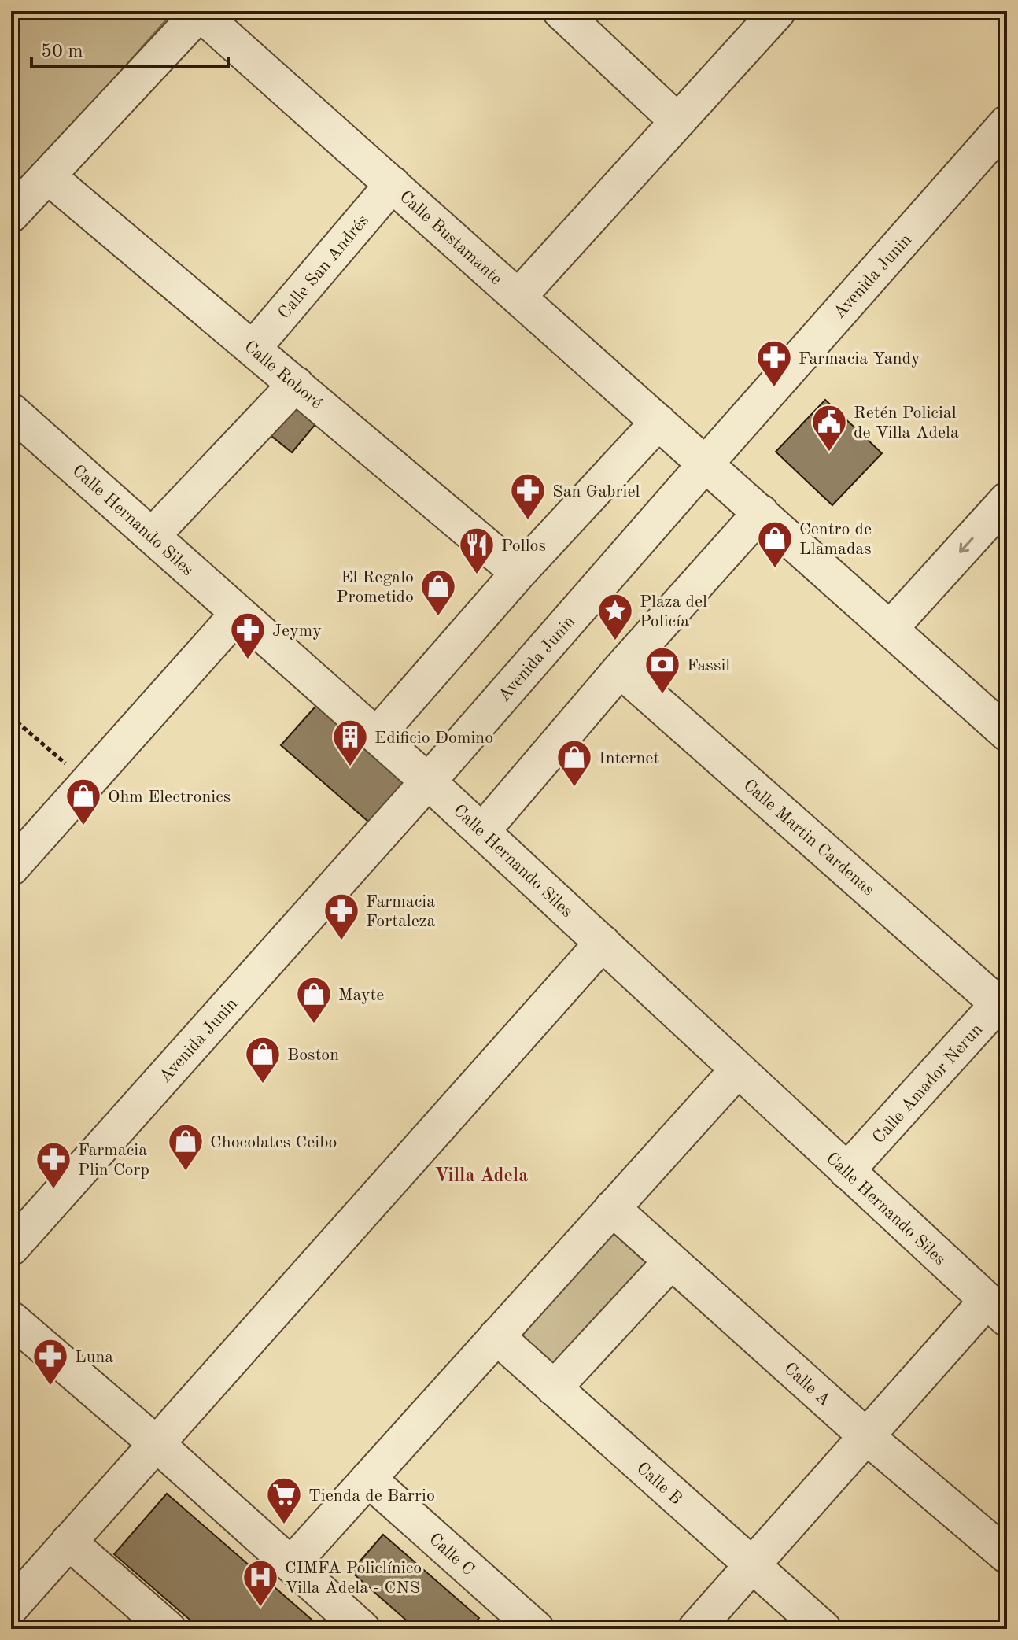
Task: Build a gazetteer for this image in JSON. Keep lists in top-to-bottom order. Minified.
{"streets":{"street":["Calle Bustamante","Calle San Andrés","Avenida Junin","Calle Roboré","Calle Hernando Siles","Calle Martin Cardenas","Calle Amador Nerun","Calle A","Calle B","Calle C"]},"crossings":[["Calle Bustamante","Calle San Andrés"],["Calle Bustamante","Avenida Junin"],["Calle San Andrés","Calle Roboré"],["Avenida Junin","Calle Hernando Siles"],["Calle Hernando Siles","Calle Amador Nerun"],["Calle Martin Cardenas","Calle Amador Nerun"]],"districts":["Villa Adela"],"places":{"pharmacy":["Farmacia Yandy","San Gabriel","Jeymy","Farmacia Fortaleza","Farmacia Plin Corp","Luna"],"public building":["Retén Policial de Villa Adela"],"shop":["Centro de Llamadas","El Regalo Prometido","Internet","Ohm Electronics","Mayte","Boston","Chocolates Ceibo"],"restaurant":["Pollos"],"place":["Plaza del Policía"],"bank":["Fassil"],"building":["Edificio Domino"],"supermarket":["Tienda de Barrio"],"hospital":["CIMFA Policlínico Villa Adela - CNS"]},"scale_bar":"50 m"}
